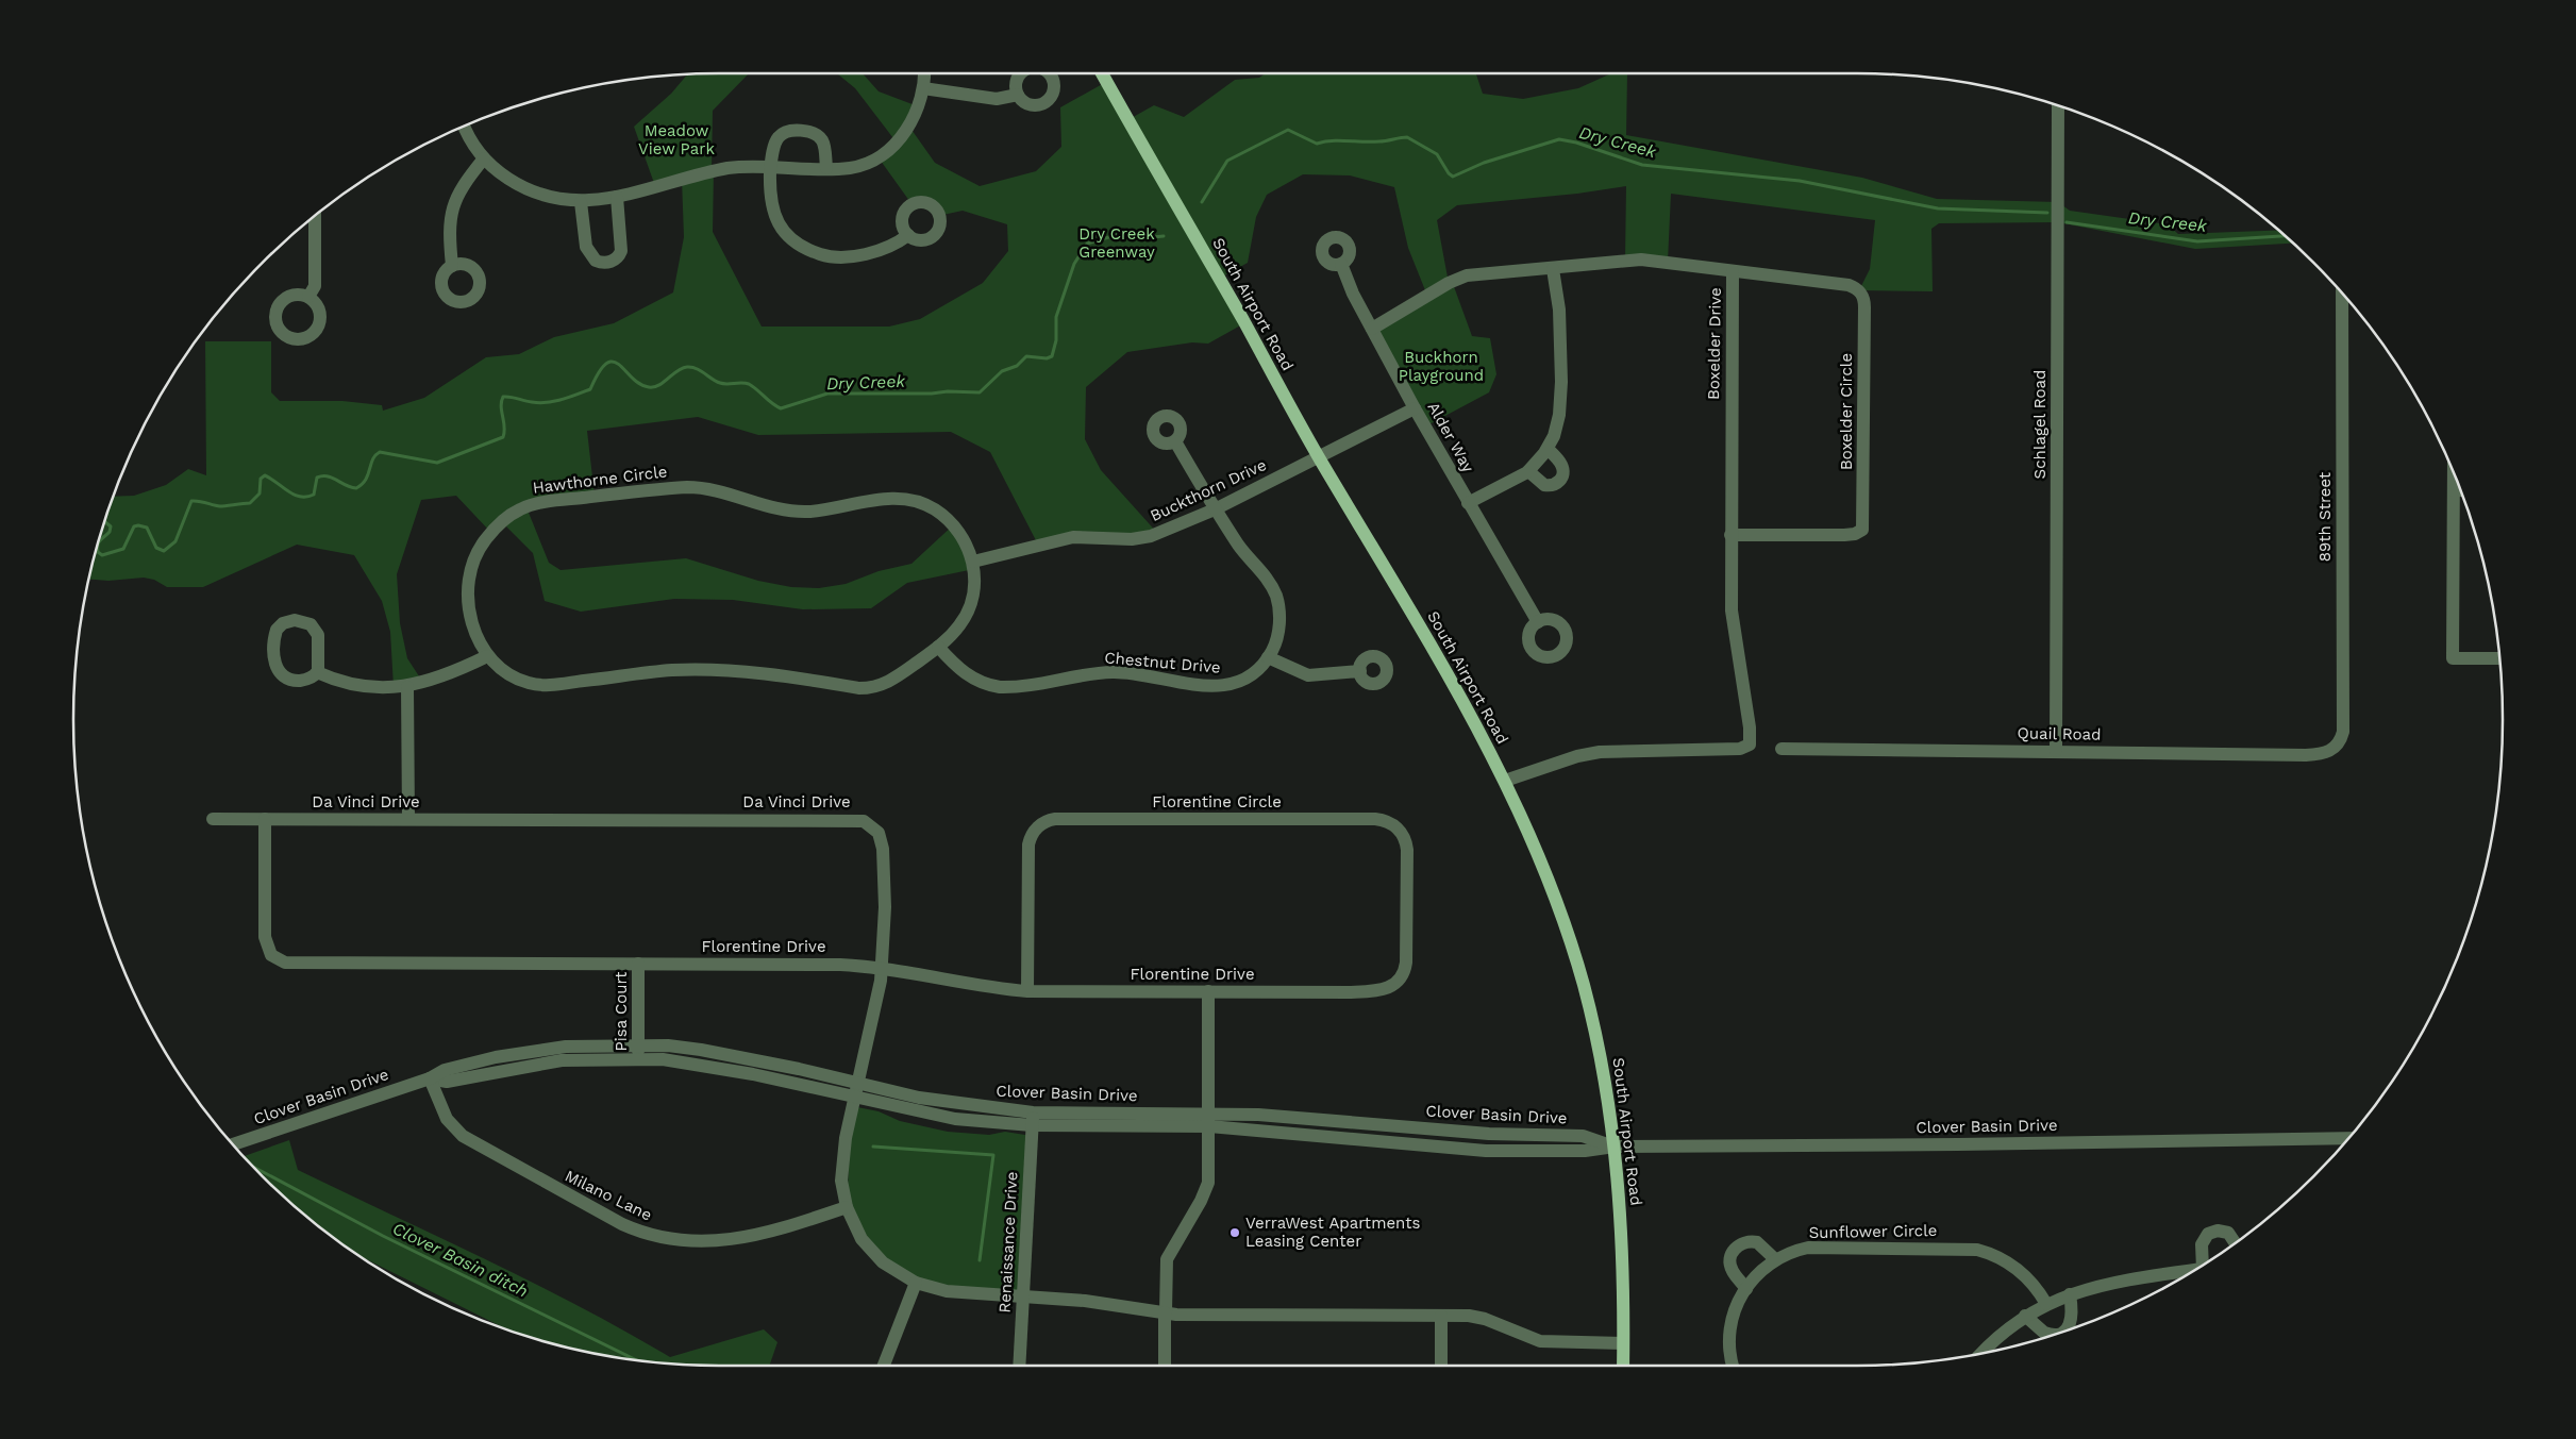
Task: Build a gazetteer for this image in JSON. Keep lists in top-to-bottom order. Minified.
{"streets":{"main road":["South Airport Road"],"street":["Boxelder Drive","Boxelder Circle","Schlagel Road","Alder Way","Hawthorne Circle","Buckthorn Drive","89th Street","Chestnut Drive","Quail Road","Da Vinci Drive","Florentine Circle","Florentine Drive","Pisa Court","Clover Basin Drive","Milano Lane","Sunflower Circle","Renaissance Drive"]},"crossings":[["South Airport Road","Boxelder Drive"],["South Airport Road","Buckthorn Drive"],["South Airport Road","Da Vinci Drive"],["South Airport Road","Clover Basin Drive"],["Boxelder Drive","Boxelder Circle"],["Boxelder Drive","Alder Way"],["Schlagel Road","Quail Road"],["Alder Way","Buckthorn Drive"],["Hawthorne Circle","Buckthorn Drive"],["Hawthorne Circle","Chestnut Drive"],["Buckthorn Drive","Chestnut Drive"],["89th Street","Quail Road"],["Da Vinci Drive","Florentine Drive"],["Da Vinci Drive","Clover Basin Drive"],["Da Vinci Drive","Milano Lane"],["Da Vinci Drive","Renaissance Drive"],["Florentine Circle","Florentine Drive"],["Florentine Drive","Pisa Court"],["Pisa Court","Clover Basin Drive"],["Clover Basin Drive","Milano Lane"],["Clover Basin Drive","Renaissance Drive"]],"water":["Dry Creek","Clover Basin ditch"],"parks":["Meadow View Park","Dry Creek Greenway","Buckhorn Playground"],"places":["VerraWest Apartments Leasing Center"]}
